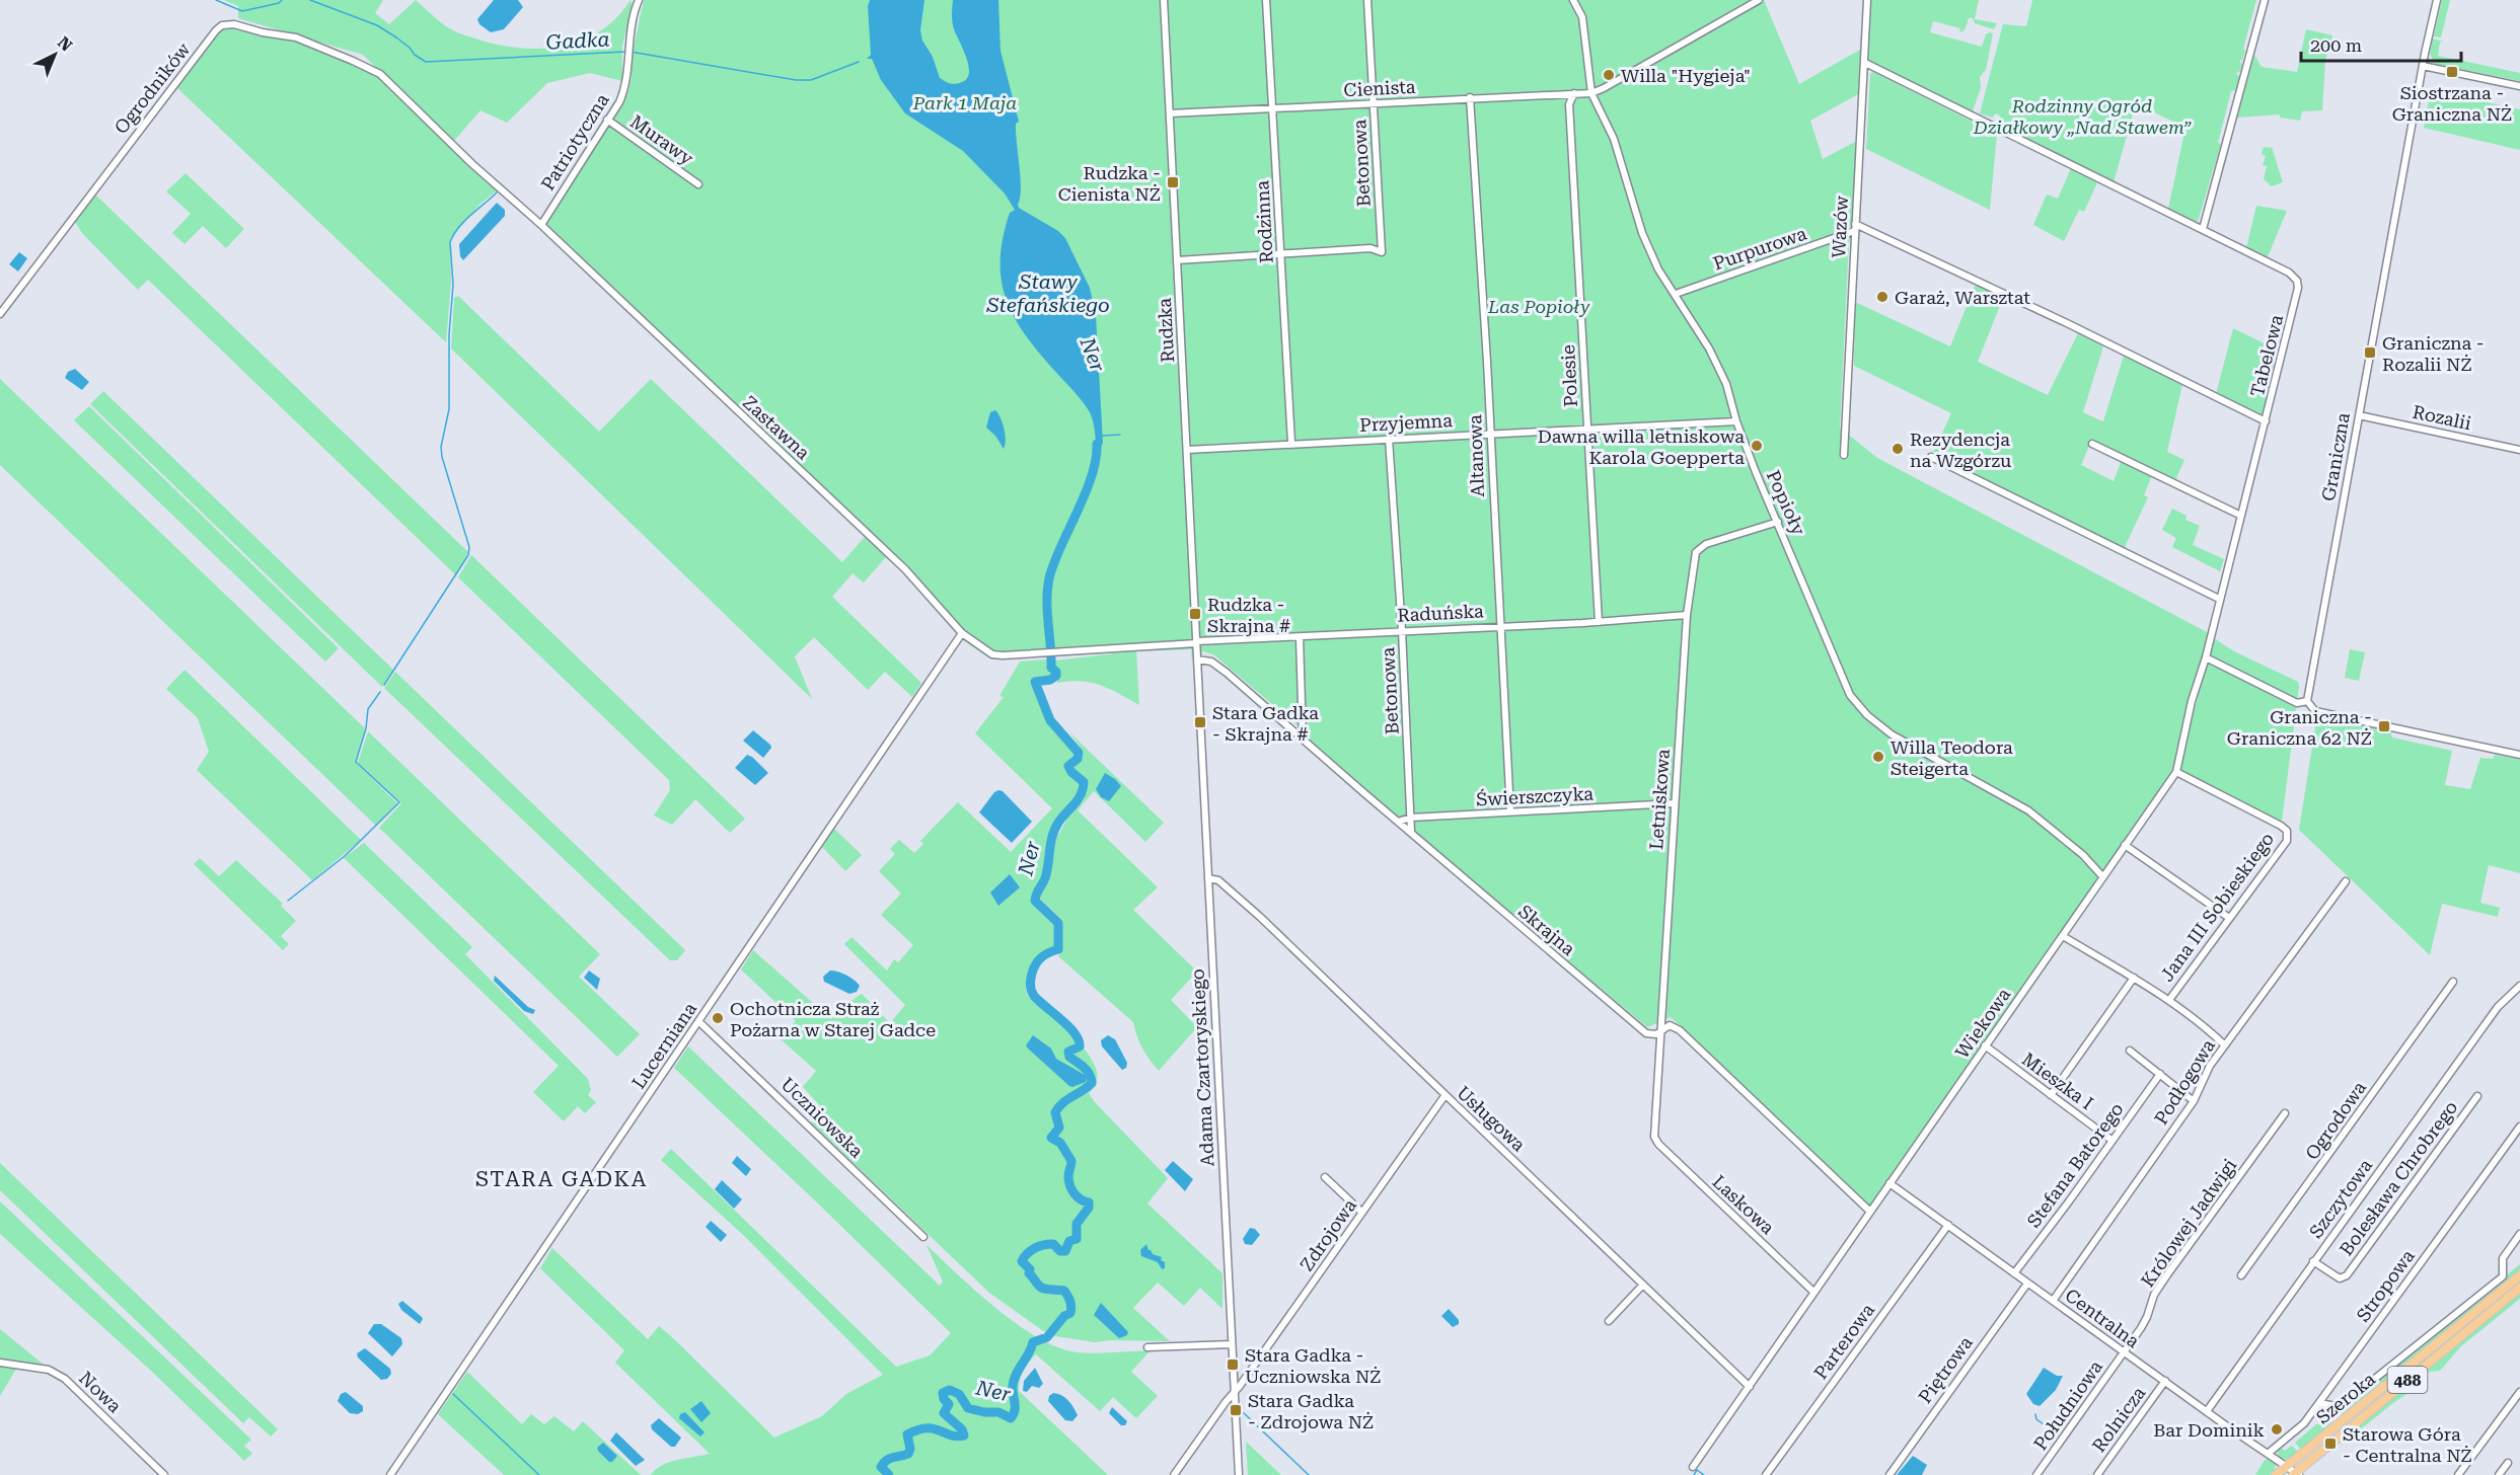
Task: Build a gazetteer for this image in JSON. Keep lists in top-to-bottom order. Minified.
{"streets":{"main road":["488","Szeroka"],"street":["Ogrodników","Cienista","Murawy","Patriotyczna","Betonowa","Rodzinna","Wazów","Purpurowa","Rudzka","Tabelowa","Polesie","Rozalii","Przyjemna","Zastawna","Altanowa","Graniczna","Popioły","Raduńska","Świerszczyka","Letniskowa","Jana III Sobieskiego","Skrajna","Wiekowa","Lucerniana","Adama Czartoryskiego","Mieszka I","Podłogowa","Uczniowska","Usługowa","Ogrodowa","Stefana Batorego","Bolesława Chrobrego","Szczytowa","Laskowa","Królowej Jadwigi","Zdrojowa","Stropowa","Centralna","Parterowa","Piętrowa","Nowa","Południowa","Rolnicza"]},"crossings":[["Ogrodników","Zastawna"],["Cienista","Betonowa"],["Cienista","Rodzinna"],["Cienista","Rudzka"],["Cienista","Polesie"],["Cienista","Altanowa"],["Cienista","Popioły"],["Murawy","Patriotyczna"],["Patriotyczna","Zastawna"],["Betonowa","Rodzinna"],["Betonowa","Przyjemna"],["Betonowa","Raduńska"],["Betonowa","Świerszczyka"],["Betonowa","Skrajna"],["Rodzinna","Przyjemna"],["Wazów","Purpurowa"],["Purpurowa","Popioły"],["Rudzka","Przyjemna"],["Rudzka","Zastawna"],["Rudzka","Raduńska"],["Rudzka","Skrajna"],["Rudzka","Adama Czartoryskiego"],["Tabelowa","Jana III Sobieskiego"],["Tabelowa","Wiekowa"],["Polesie","Przyjemna"],["Polesie","Raduńska"],["Rozalii","Graniczna"],["Przyjemna","Altanowa"],["Przyjemna","Popioły"],["Zastawna","Raduńska"],["Zastawna","Lucerniana"],["Altanowa","Raduńska"],["Altanowa","Świerszczyka"],["Popioły","Letniskowa"],["Popioły","Wiekowa"],["Raduńska","Letniskowa"],["Świerszczyka","Letniskowa"],["Świerszczyka","Skrajna"],["Letniskowa","Skrajna"],["Letniskowa","Laskowa"],["Jana III Sobieskiego","Wiekowa"],["Skrajna","Wiekowa"],["Skrajna","Adama Czartoryskiego"],["Wiekowa","Mieszka I"],["Wiekowa","Usługowa"],["Wiekowa","Laskowa"],["Wiekowa","Centralna"],["Lucerniana","Uczniowska"],["Adama Czartoryskiego","Usługowa"],["Adama Czartoryskiego","Zdrojowa"],["Mieszka I","Stefana Batorego"],["Podłogowa","Centralna"],["Usługowa","Zdrojowa"],["Stefana Batorego","Centralna"],["Bolesława Chrobrego","Szczytowa"],["Szczytowa","Centralna"],["Królowej Jadwigi","Centralna"],["Królowej Jadwigi","Południowa"],["Stropowa","Centralna"],["Centralna","Parterowa"],["Centralna","Piętrowa"],["Centralna","Szeroka"],["Centralna","Południowa"],["Centralna","Rolnicza"]],"districts":["STARA GADKA"],"water":["Gadka","Stawy Stefańskiego","Ner"],"parks":["Park 1 Maja","Rodzinny Ogród Działkowy „Nad Stawem”","Las Popioły"],"places":{"transit":["Siostrzana - Graniczna NŻ","Rudzka - Cienista NŻ","Graniczna - Rozalii NŻ","Rudzka - Skrajna #","Stara Gadka - Skrajna #","Graniczna - Graniczna 62 NŻ","Stara Gadka - Uczniowska NŻ","Stara Gadka - Zdrojowa NŻ","Starowa Góra - Centralna NŻ"],"other":["Willa \"Hygieja\"","Garaż, Warsztat","Dawna willa letniskowa Karola Goepperta","Rezydencja na Wzgórzu","Willa Teodora Steigerta","Ochotnicza Straż Pożarna w Starej Gadce","Bar Dominik"]},"scale_bar":"200 m","north":"top right"}
